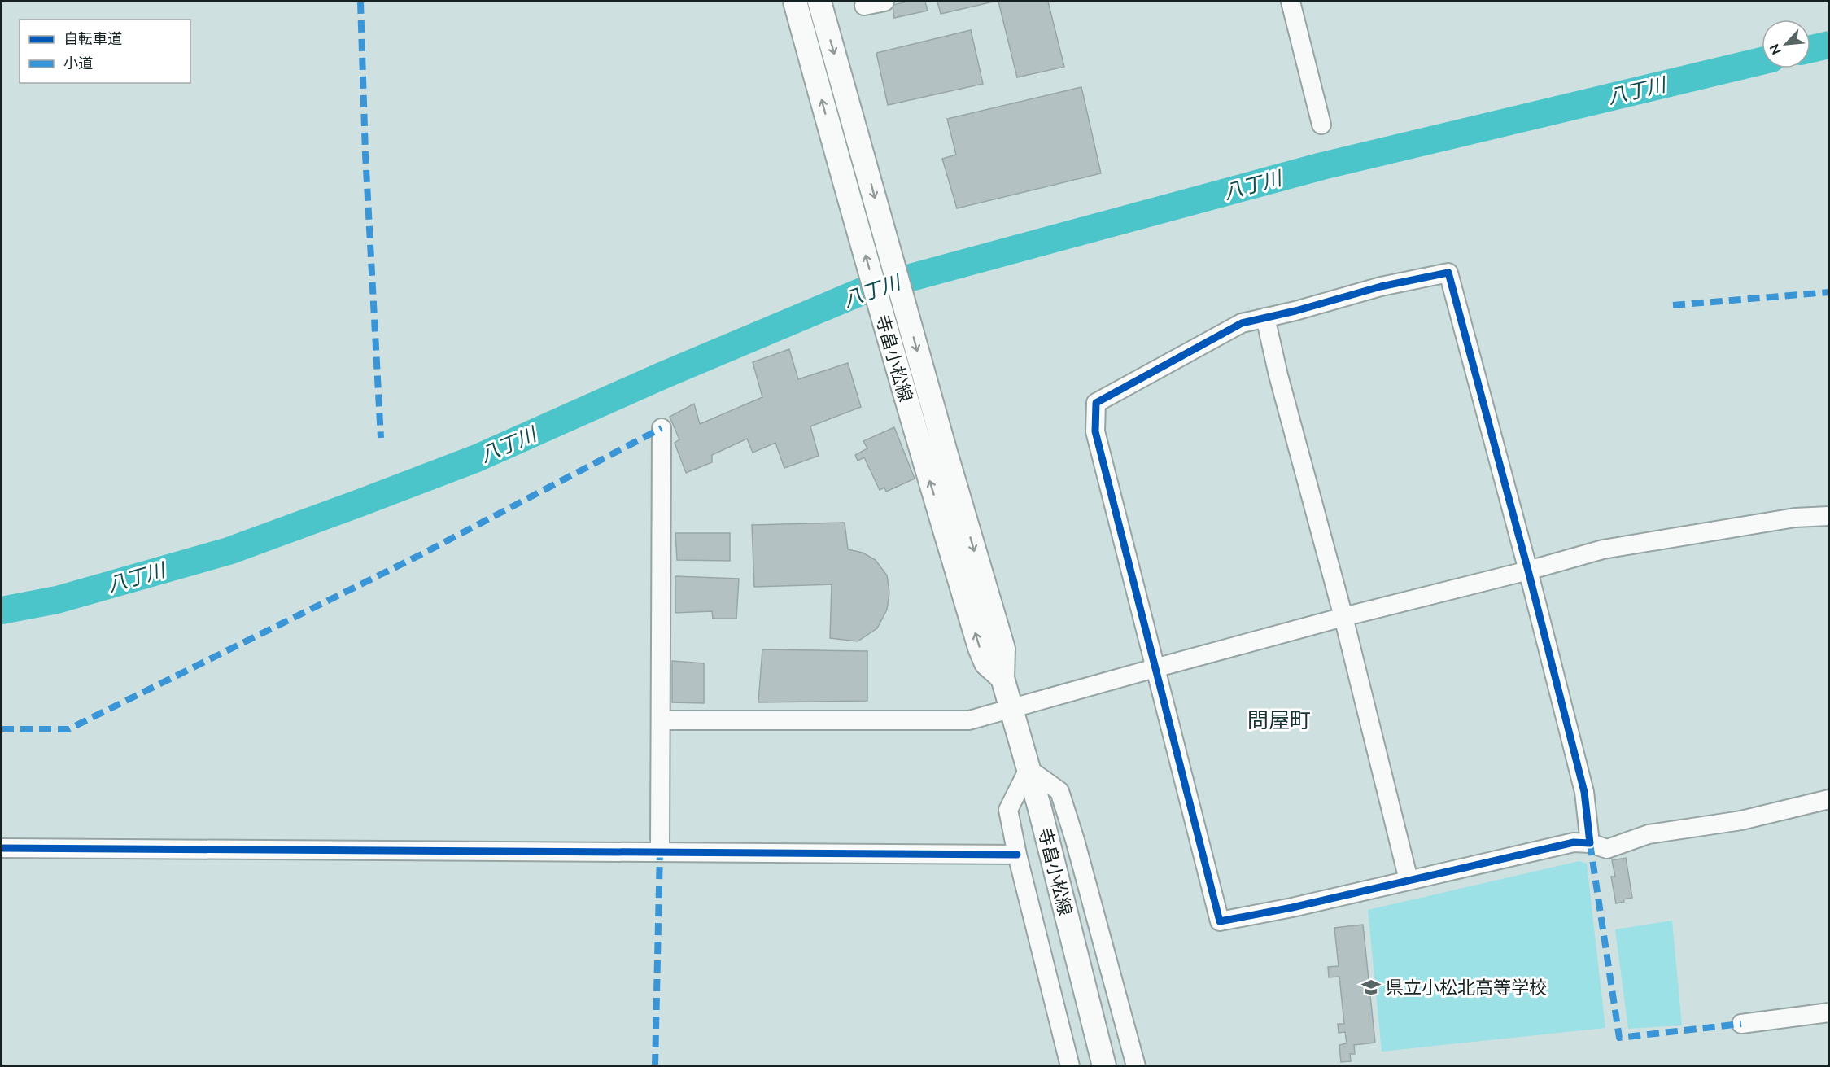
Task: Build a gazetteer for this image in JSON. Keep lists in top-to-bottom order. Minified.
{"streets":{"main road":["寺畠小松線"]},"districts":["問屋町"],"water":["八丁川"],"places":{"school or university":["県立小松北高等学校"]},"legend":["自転車道","小道"],"north":"bottom left"}
